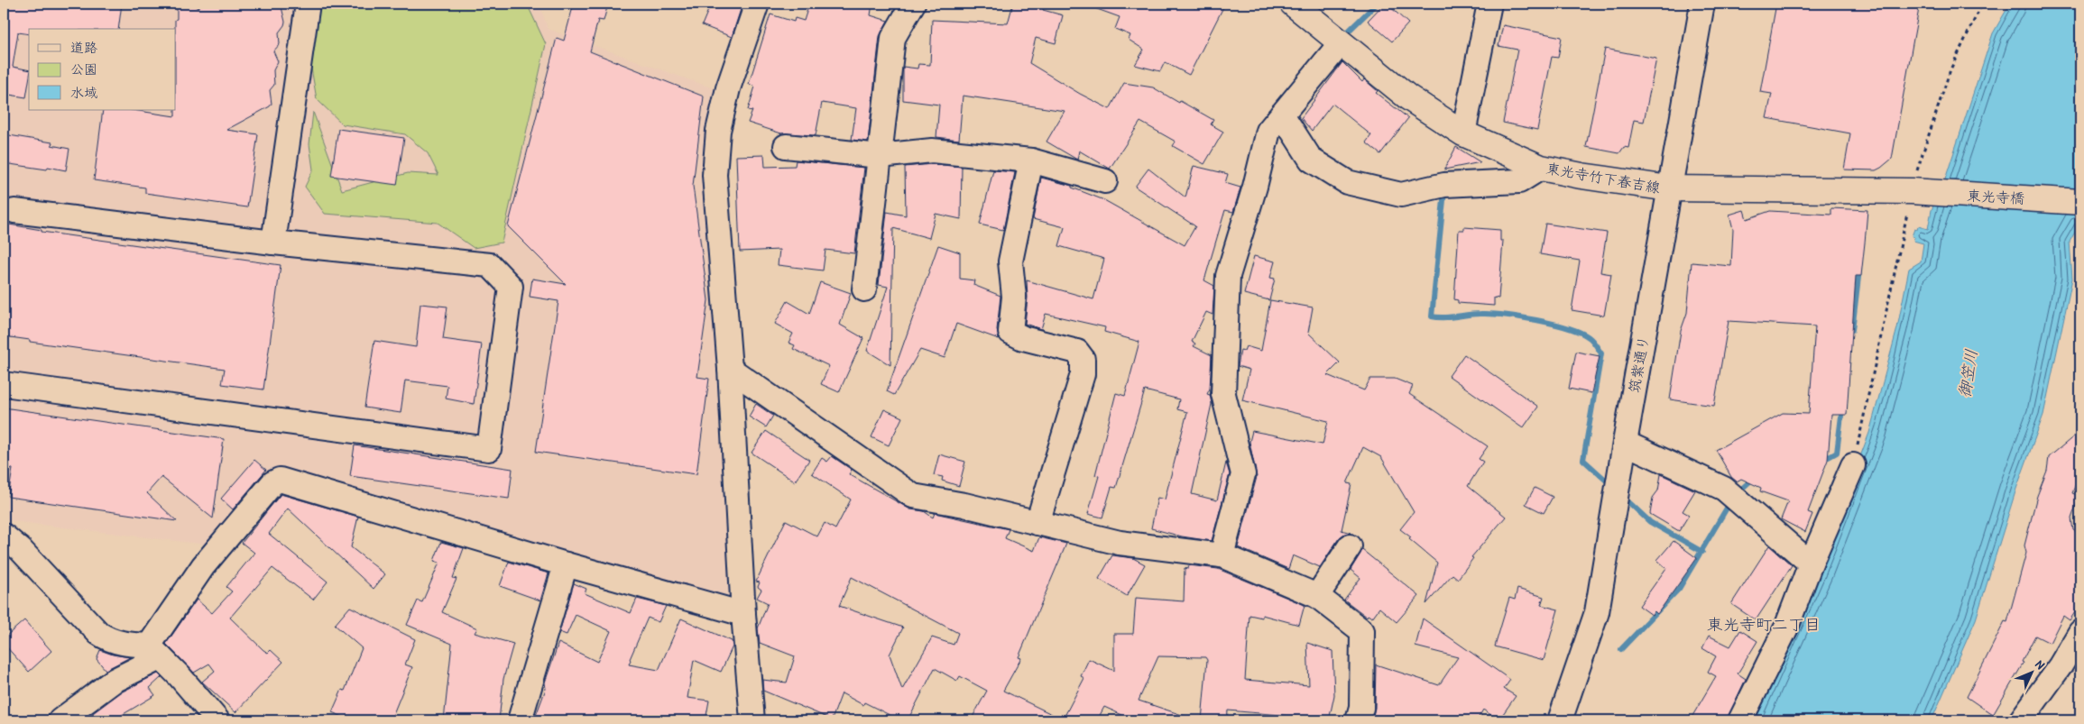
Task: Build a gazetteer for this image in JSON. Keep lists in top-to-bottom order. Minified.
{"streets":{"main road":["東光寺竹下春吉線","東光寺橋"],"street":["筑紫通り"]},"crossings":[["東光寺竹下春吉線","東光寺橋"],["東光寺竹下春吉線","筑紫通り"]],"districts":["東光寺町二丁目"],"water":["御笠川"],"legend":["道路","公園","水域"],"north":"top right"}
